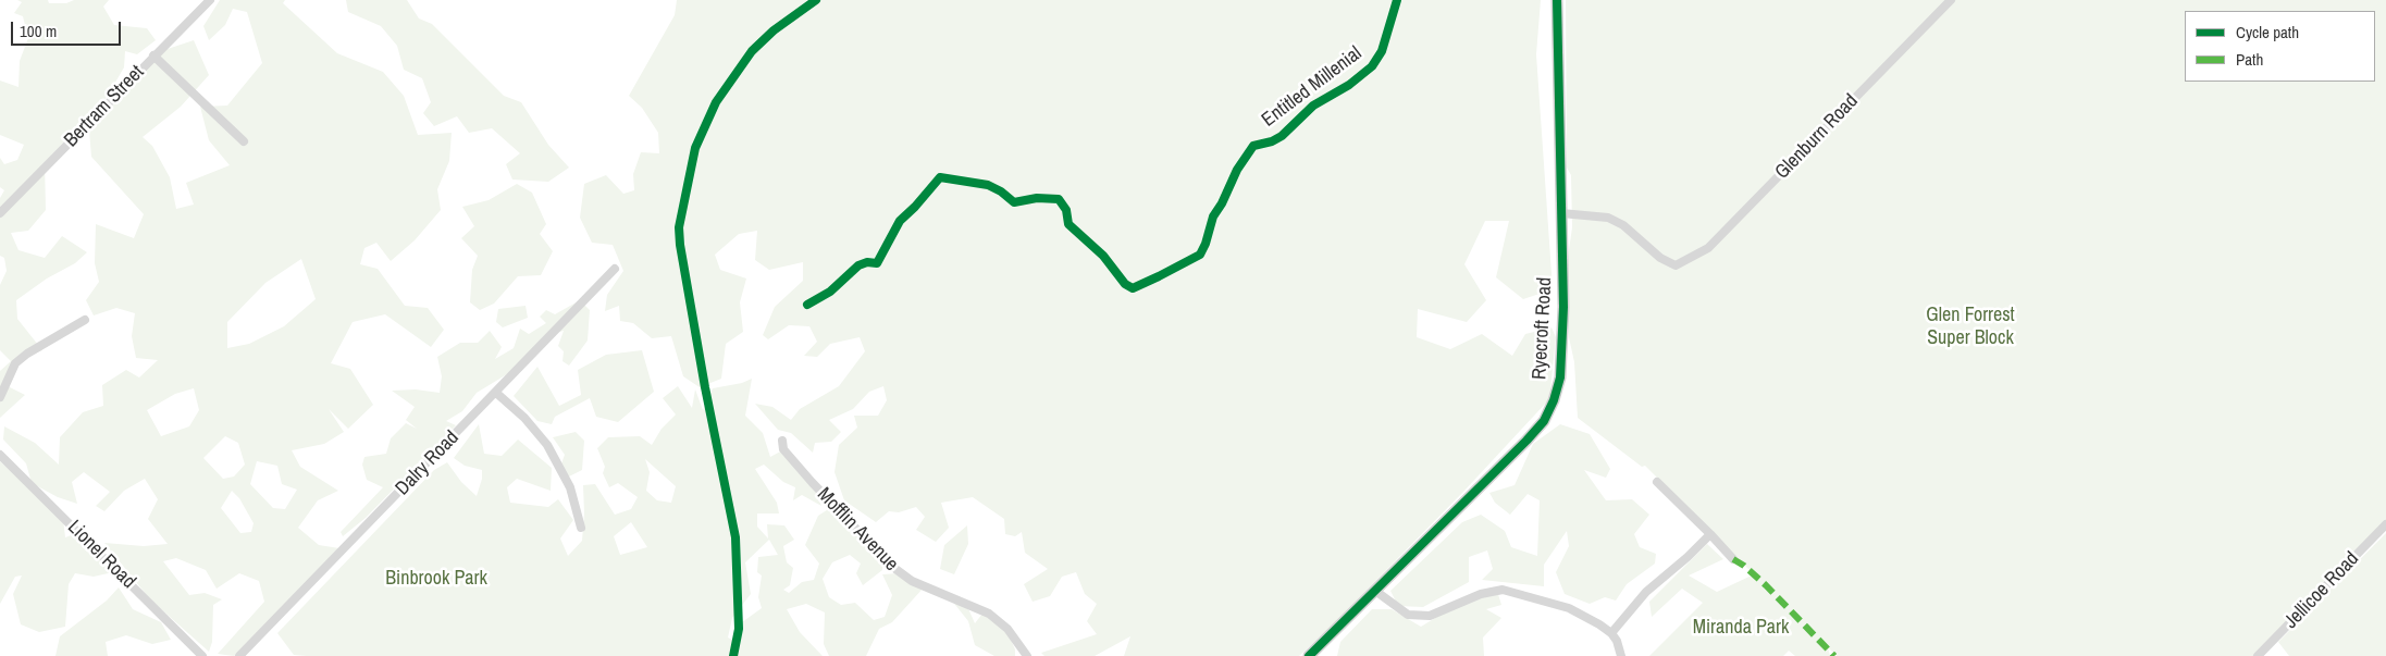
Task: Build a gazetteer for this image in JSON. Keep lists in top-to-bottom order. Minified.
{"streets":{"street":["Bertram Street","Glenburn Road","Ryecroft Road","Dalry Road","Mofflin Avenue","Lionel Road","Jellicoe Road"],"cycle path":["Entitled Millenial"]},"crossings":[["Glenburn Road","Ryecroft Road"]],"parks":["Glen Forrest Super Block","Binbrook Park","Miranda Park"],"legend":["Cycle path","Path"],"scale_bar":"100 m"}
